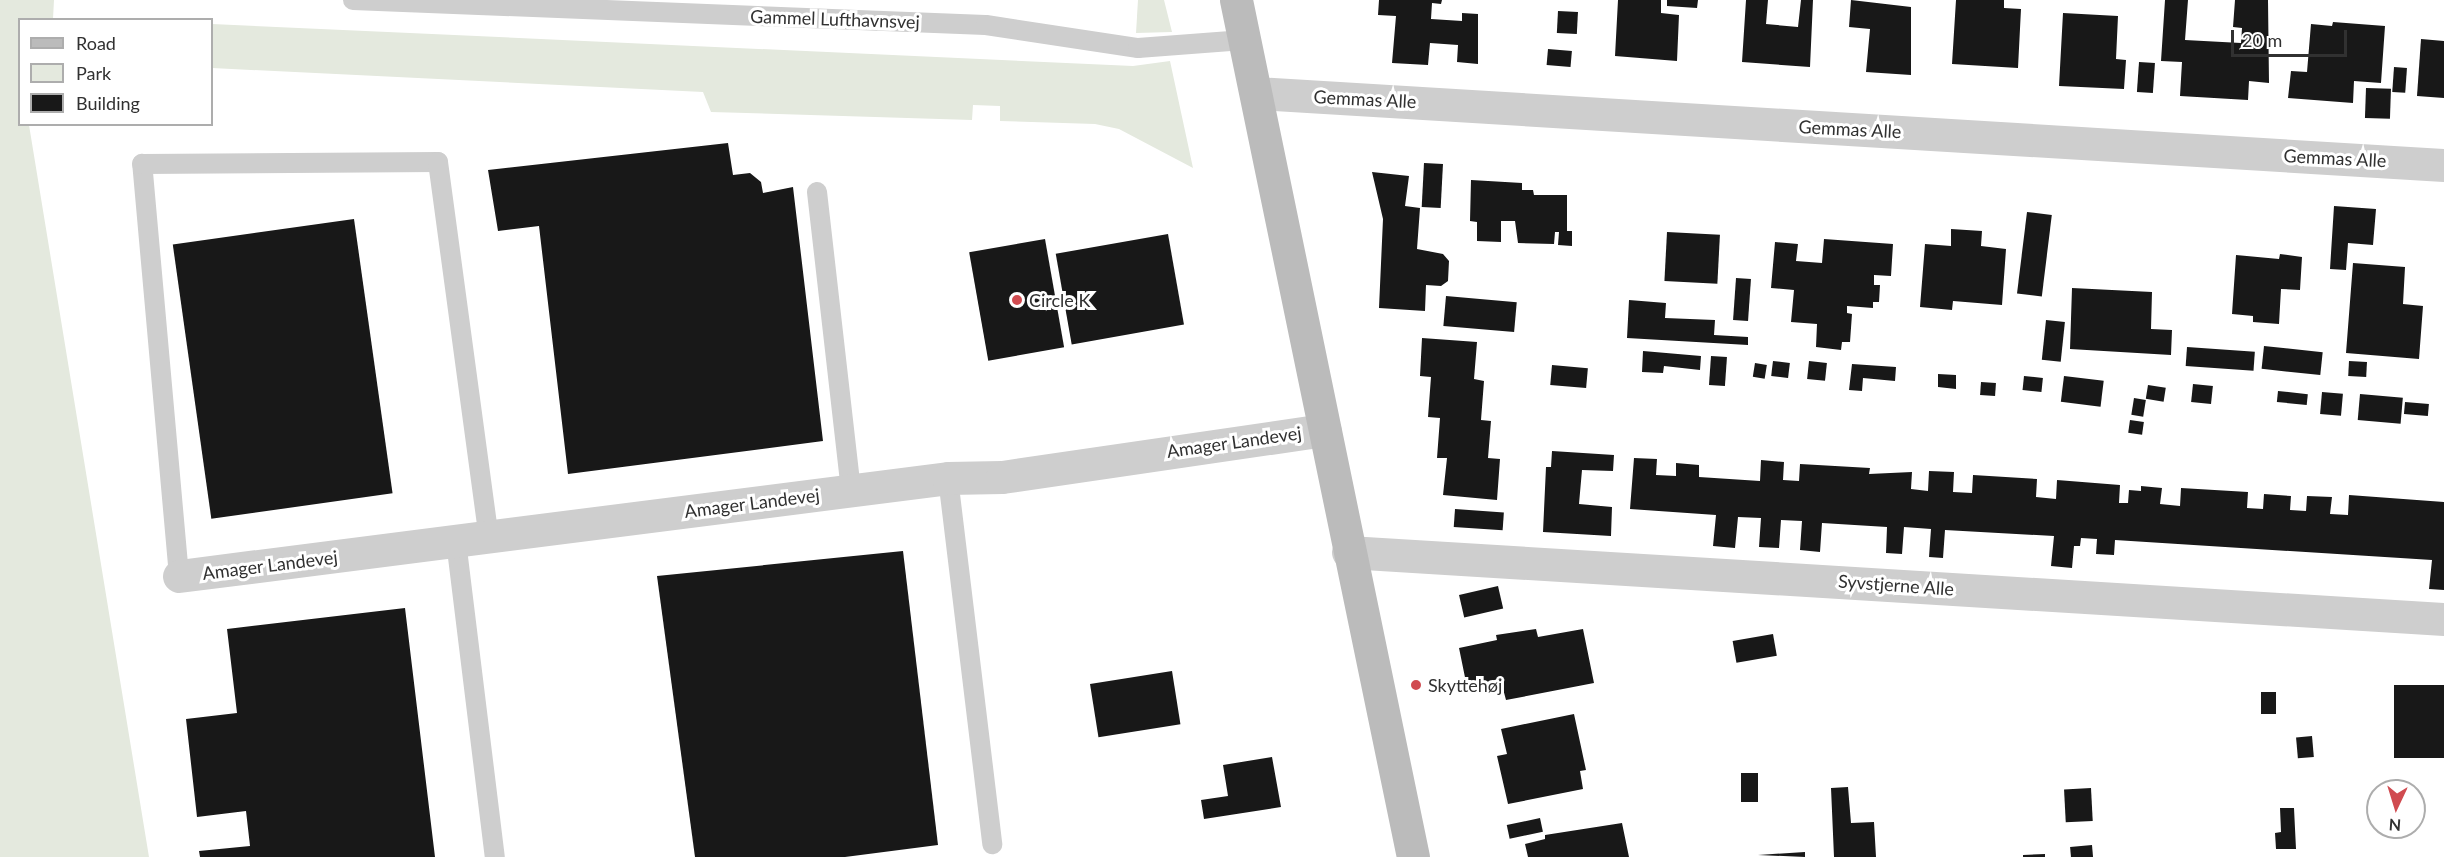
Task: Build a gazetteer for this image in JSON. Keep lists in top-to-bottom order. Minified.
{"streets":{"street":["Gemmas Alle","Amager Landevej","Syvstjerne Alle"],"lane":["Gammel Lufthavnsvej"]},"crossings":[["Gammel Lufthavnsvej","Amager Landevej"],["Gemmas Alle","Amager Landevej"],["Amager Landevej","Syvstjerne Alle"]],"places":["Circle K","Skyttehøj"],"legend":["Road","Park","Building"],"scale_bar":"20 m","north":"bottom"}
